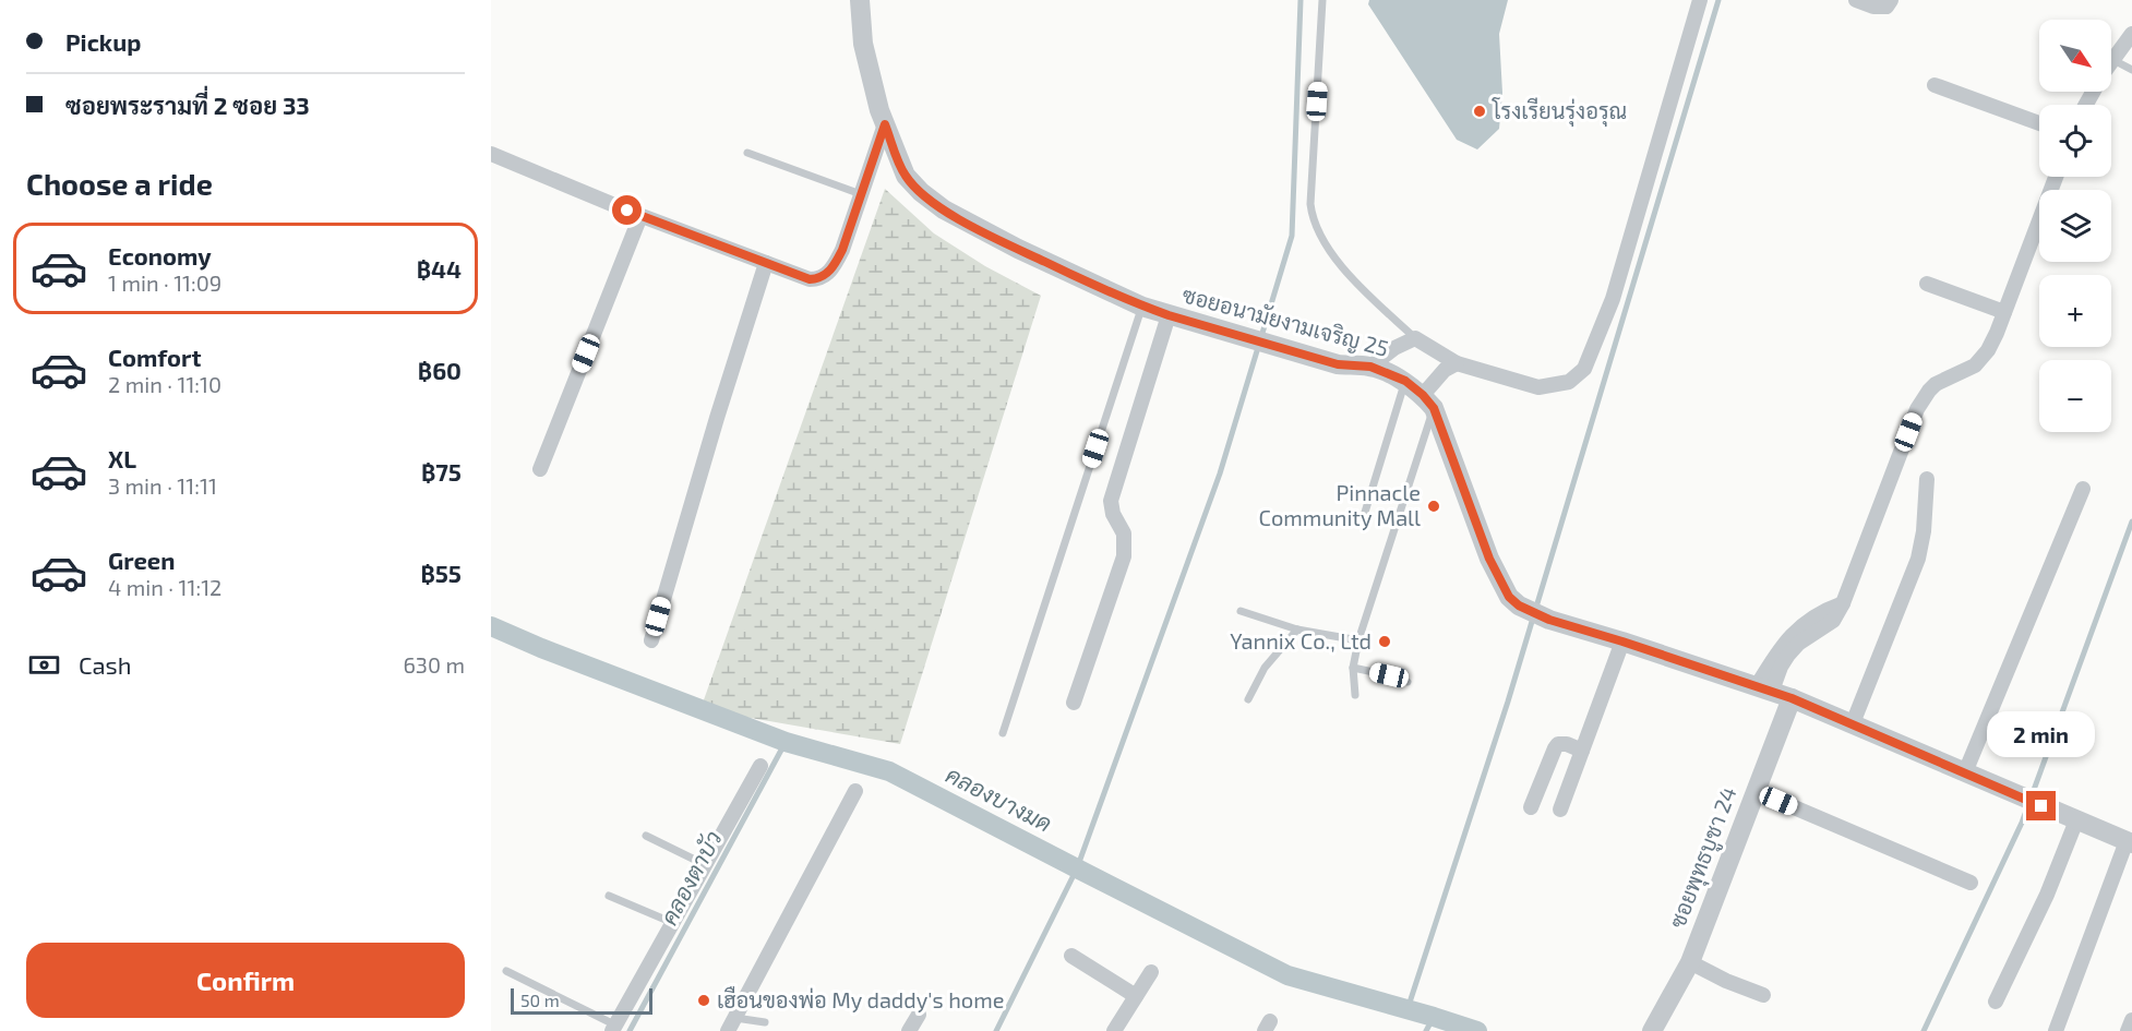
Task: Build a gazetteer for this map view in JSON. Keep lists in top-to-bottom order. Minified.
{"streets":{"street":["ซอยอนามัยงามเจริญ 25","ซอยพุทธบูชา 24"]},"water":["คลองบางมด","คลองตาบัว"],"places":["โรงเรียนรุ่งอรุณ","Pinnacle Community Mall","Yannix Co., Ltd","เฮือนของพ่อ My daddy's home"],"scale_bar":"50 m","north":"bottom right","page":{"banner":["Pickup","ซอยพระรามที่ 2 ซอย 33"],"map_buttons":["+","−"],"heading":"Choose a ride","list":[{"name":"Economy","note":"1 min · 11:09","value":"฿44"},{"name":"Comfort","note":"2 min · 11:10","value":"฿60"},{"name":"XL","note":"3 min · 11:11","value":"฿75"},{"name":"Green","note":"4 min · 11:12","value":"฿55"}],"pay":["Cash","630 m"],"bubble":"2 min","buttons":"Confirm","scale":"50 m"}}
